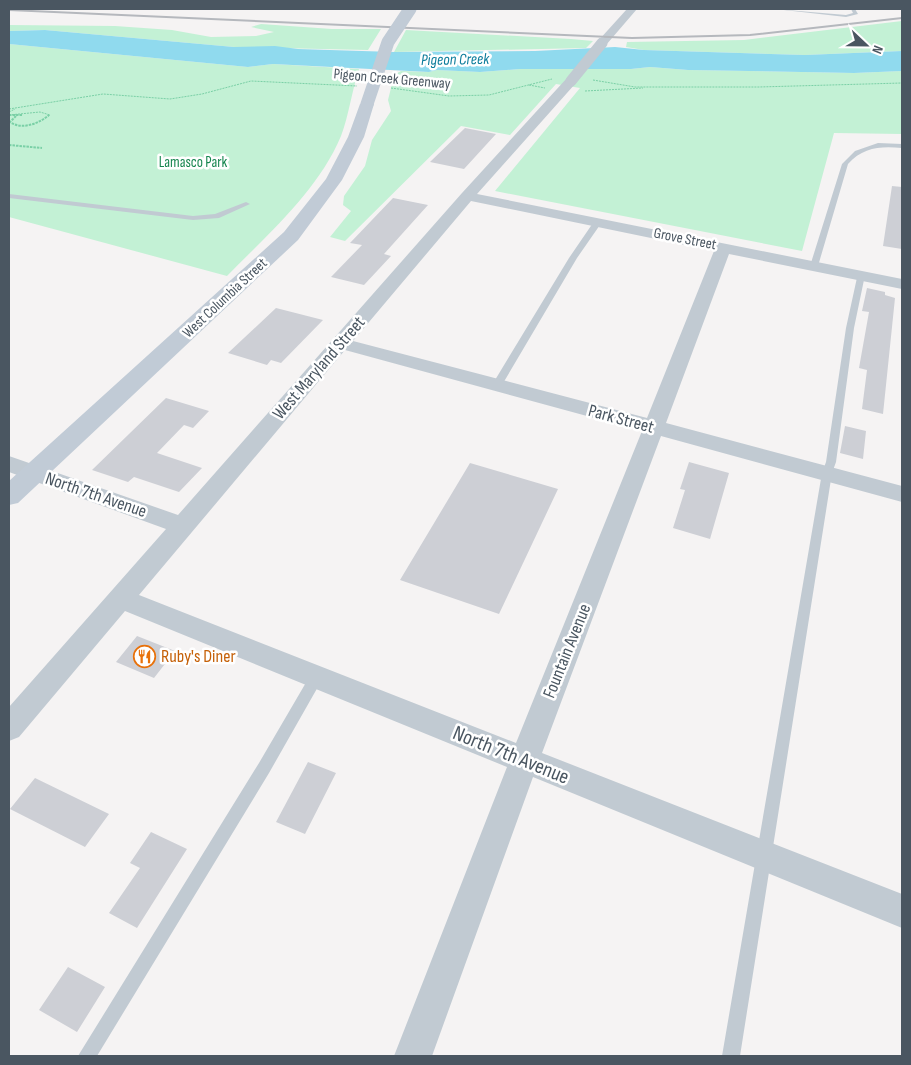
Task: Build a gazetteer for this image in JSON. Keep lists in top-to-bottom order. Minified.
{"streets":{"main road":["West Columbia Street"],"street":["Grove Street","West Maryland Street","Park Street","North 7th Avenue","Fountain Avenue"],"path":["Pigeon Creek Greenway"]},"crossings":[["Pigeon Creek Greenway","West Columbia Street"],["Pigeon Creek Greenway","West Maryland Street"],["Grove Street","West Maryland Street"],["Grove Street","Fountain Avenue"],["West Columbia Street","North 7th Avenue"],["West Maryland Street","Park Street"],["West Maryland Street","North 7th Avenue"],["Park Street","Fountain Avenue"],["North 7th Avenue","Fountain Avenue"]],"water":["Pigeon Creek"],"parks":["Lamasco Park"],"places":{"restaurant":["Ruby's Diner"]},"north":"right"}
